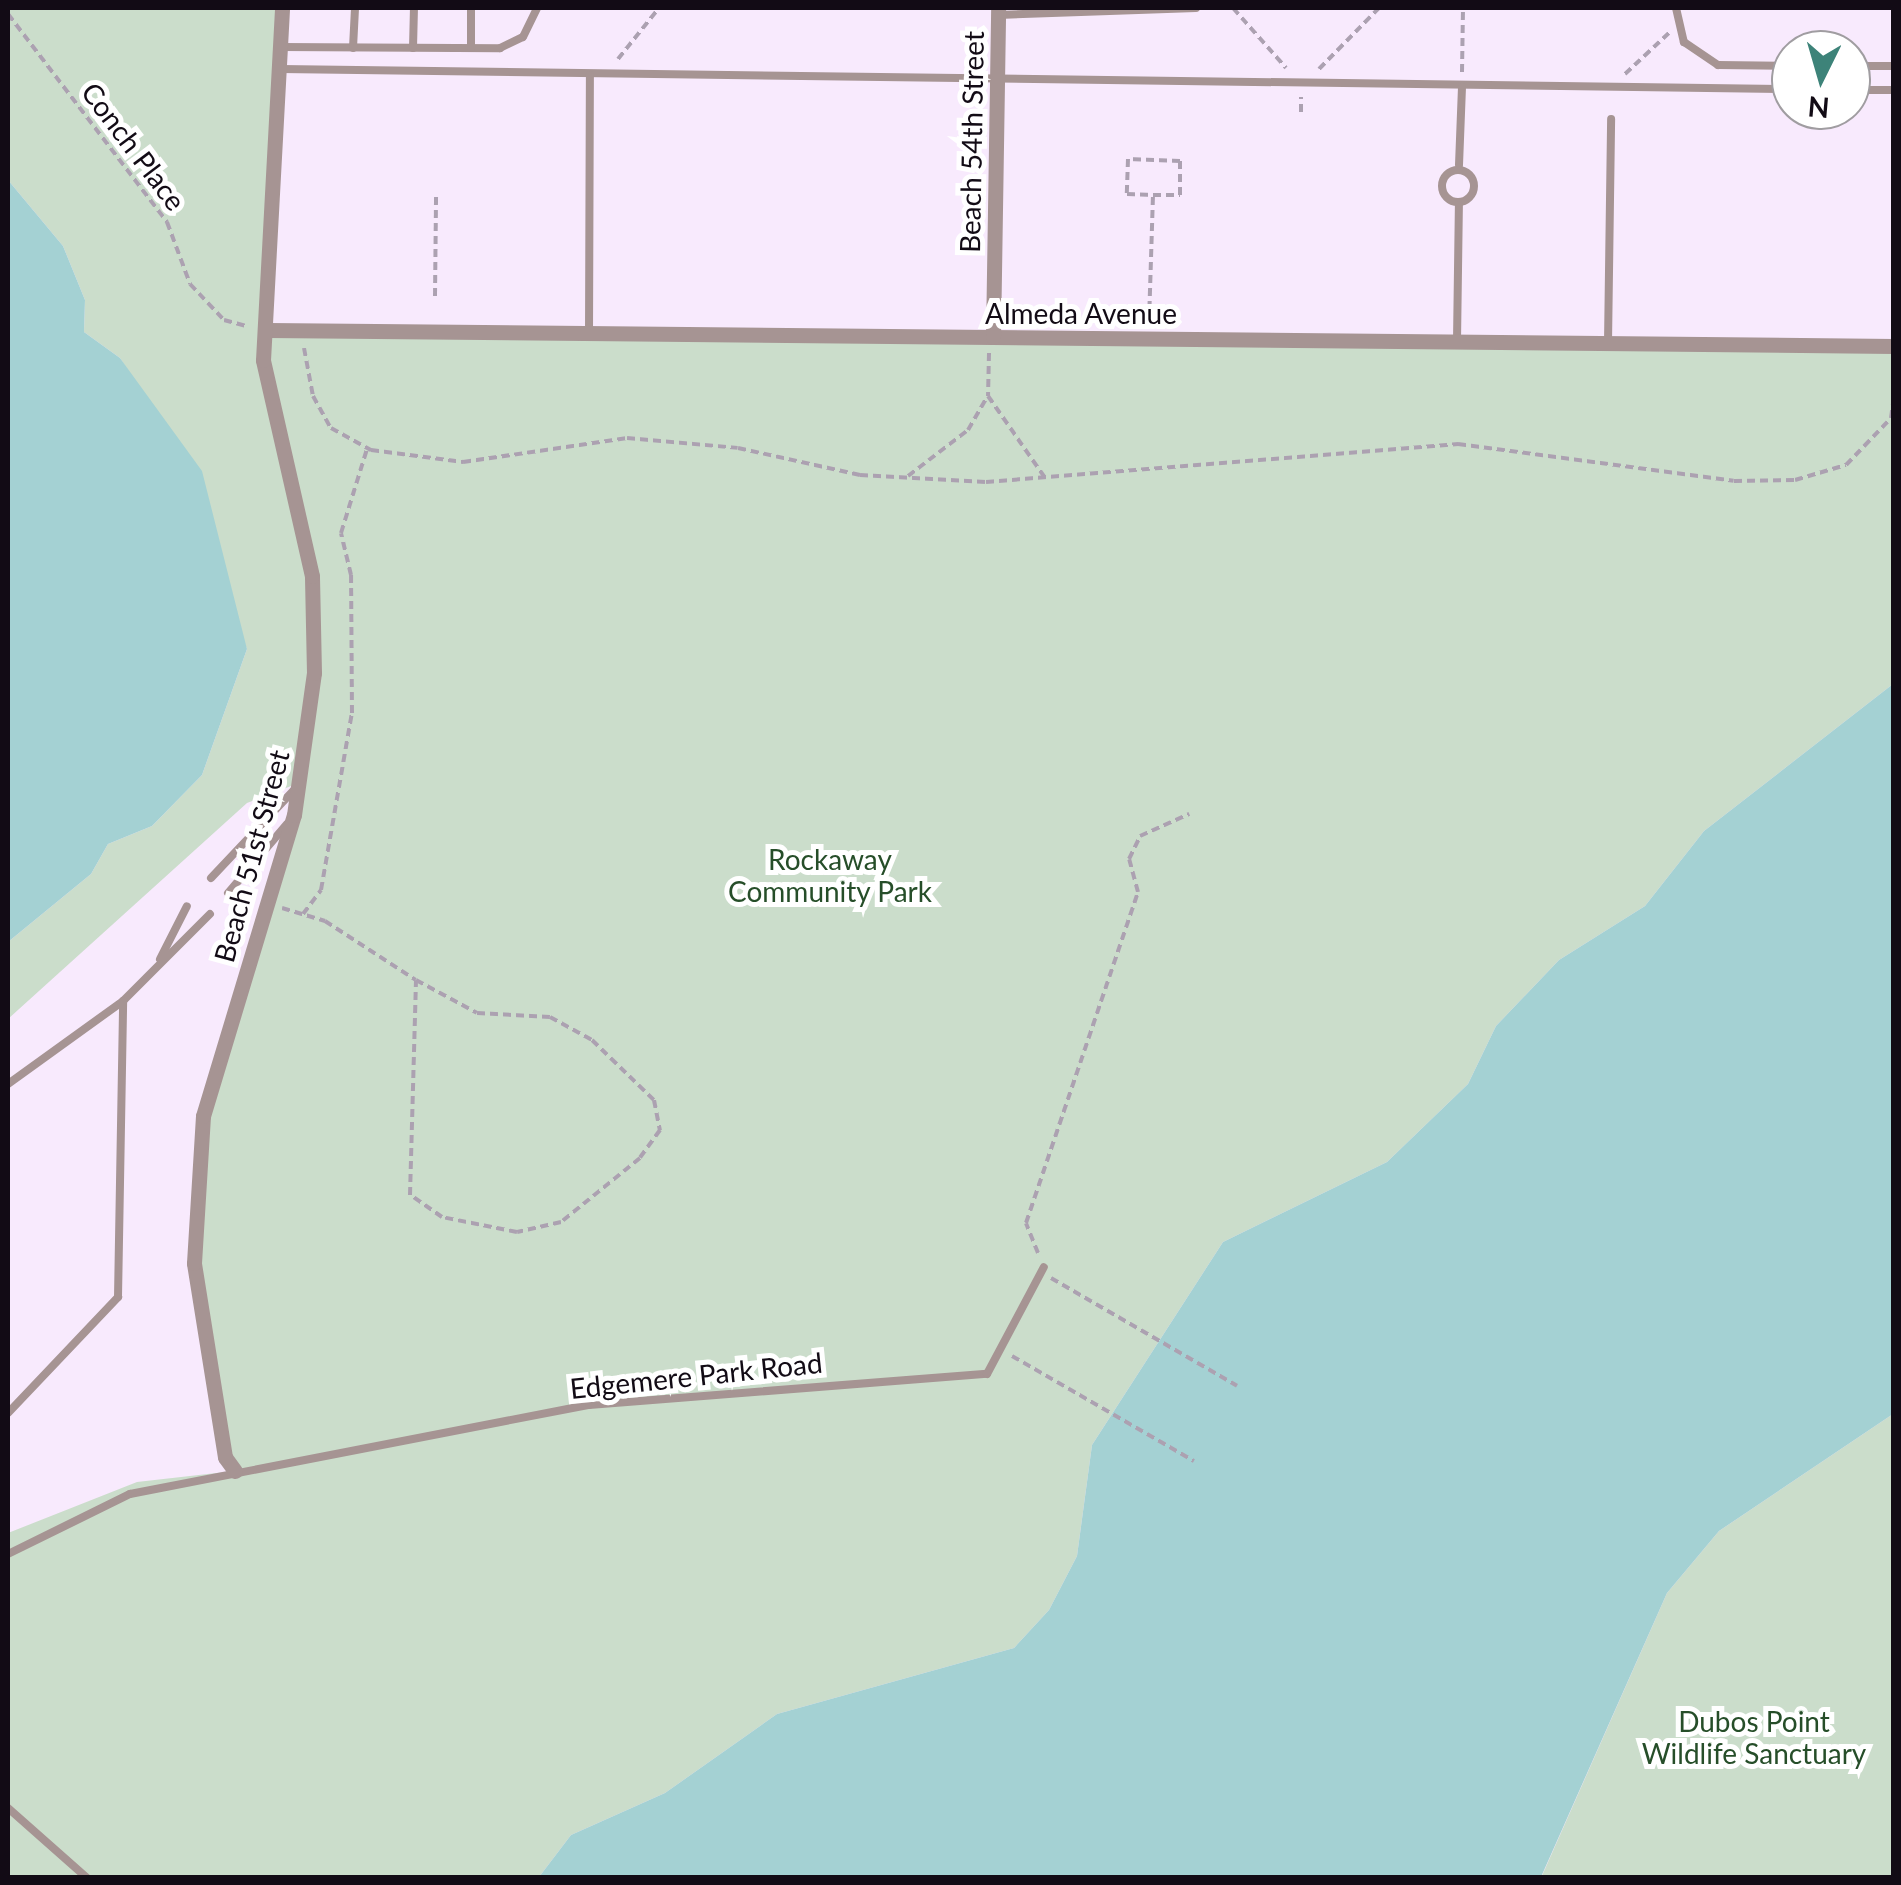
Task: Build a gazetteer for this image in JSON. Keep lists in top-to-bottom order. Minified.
{"streets":{"street":["Beach 54th Street","Almeda Avenue","Beach 51st Street"],"lane":["Edgemere Park Road"],"path":["Conch Place"]},"crossings":[["Beach 54th Street","Almeda Avenue"],["Conch Place","Almeda Avenue"],["Conch Place","Beach 51st Street"],["Almeda Avenue","Beach 51st Street"],["Beach 51st Street","Edgemere Park Road"]],"parks":["Rockaway Community Park","Dubos Point Wildlife Sanctuary"],"north":"bottom"}
